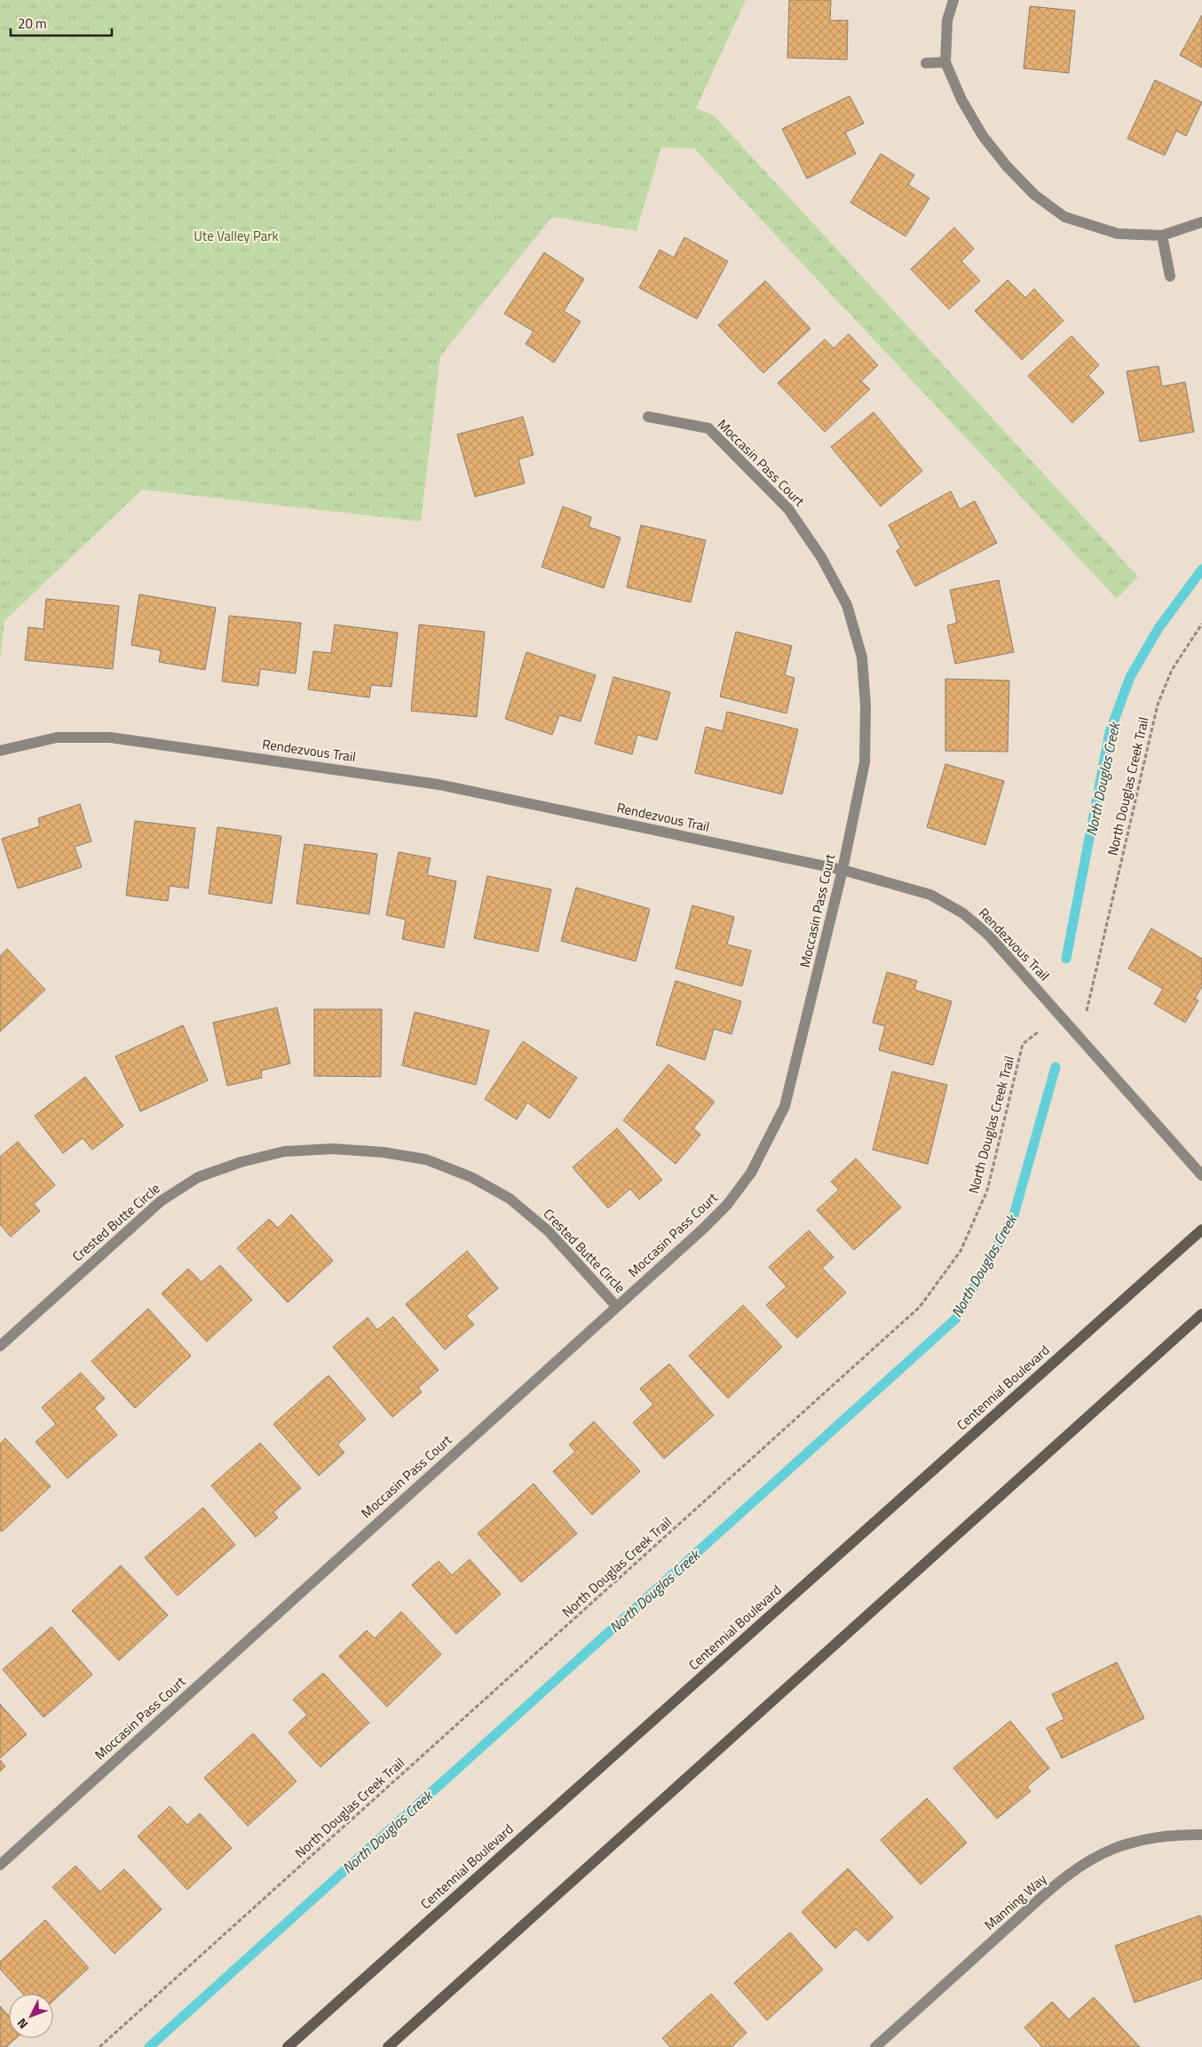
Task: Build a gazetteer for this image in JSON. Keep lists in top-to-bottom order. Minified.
{"streets":{"main road":["Centennial Boulevard"],"street":["Moccasin Pass Court","Rendezvous Trail","Crested Butte Circle","Manning Way"],"path":["North Douglas Creek Trail"]},"crossings":[["Moccasin Pass Court","Rendezvous Trail"],["Moccasin Pass Court","Crested Butte Circle"]],"water":["North Douglas Creek"],"parks":["Ute Valley Park"],"scale_bar":"20 m","north":"bottom left"}
